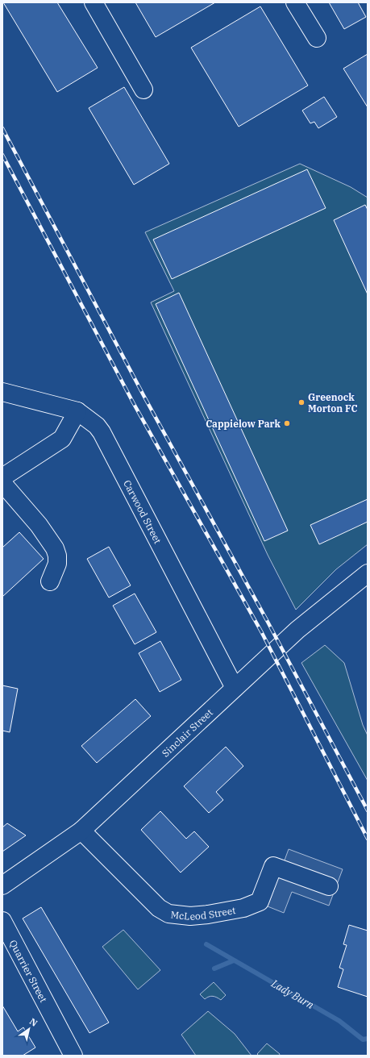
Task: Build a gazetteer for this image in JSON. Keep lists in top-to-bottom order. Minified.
{"streets":{"street":["Carwood Street","Sinclair Street","McLeod Street","Quarrier Street"]},"crossings":[["Carwood Street","Sinclair Street"],["Sinclair Street","McLeod Street"]],"water":["Lady Burn"],"places":["Greenock Morton FC","Cappielow Park"],"north":"top right"}
